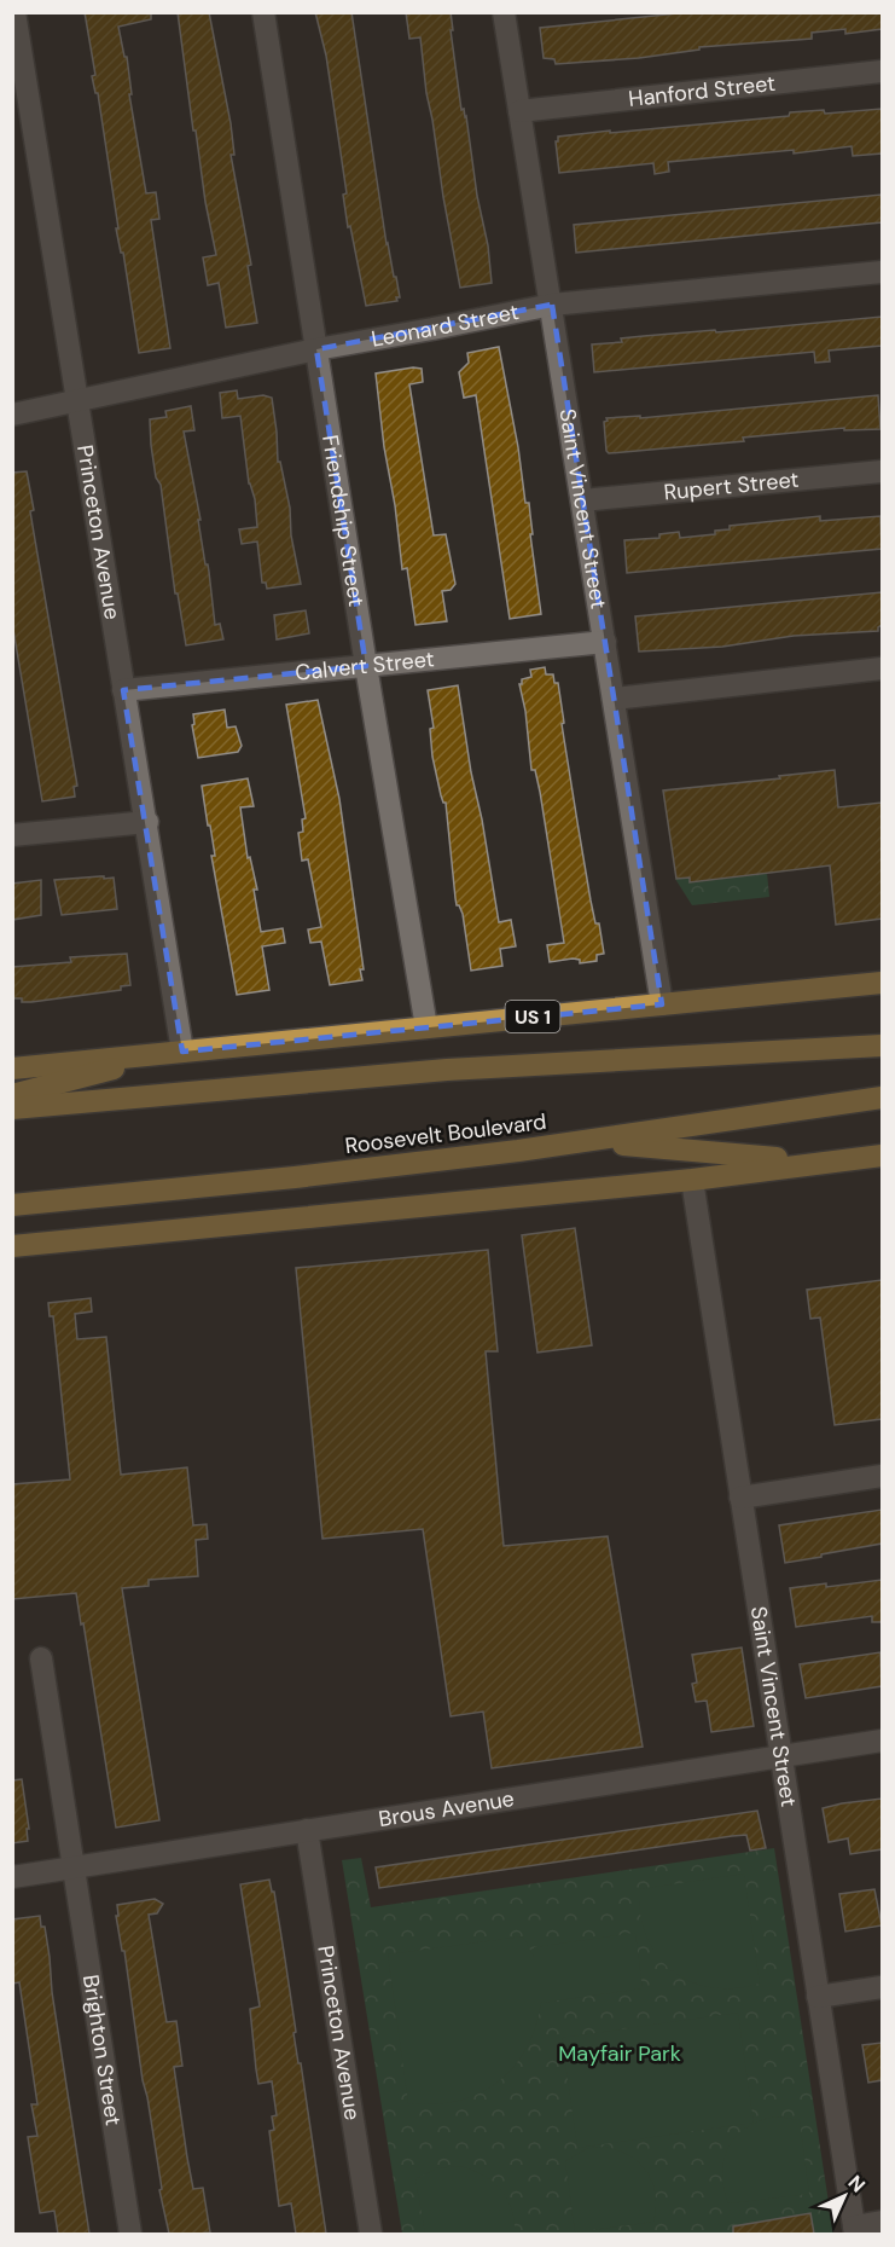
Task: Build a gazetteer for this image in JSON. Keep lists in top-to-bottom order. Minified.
{"streets":{"highway":["US 1","Roosevelt Boulevard"],"street":["Hanford Street","Leonard Street","Rupert Street","Saint Vincent Street","Friendship Street","Princeton Avenue","Calvert Street","Brous Avenue","Brighton Street"]},"crossings":[["Hanford Street","Saint Vincent Street"],["Leonard Street","Saint Vincent Street"],["Leonard Street","Friendship Street"],["Leonard Street","Princeton Avenue"],["Rupert Street","Saint Vincent Street"],["Saint Vincent Street","Calvert Street"],["Saint Vincent Street","US 1"],["Saint Vincent Street","Brous Avenue"],["Friendship Street","Calvert Street"],["Friendship Street","US 1"],["Princeton Avenue","Calvert Street"],["Princeton Avenue","US 1"],["Princeton Avenue","Brous Avenue"],["Brous Avenue","Brighton Street"]],"parks":["Mayfair Park"],"north":"top right"}
